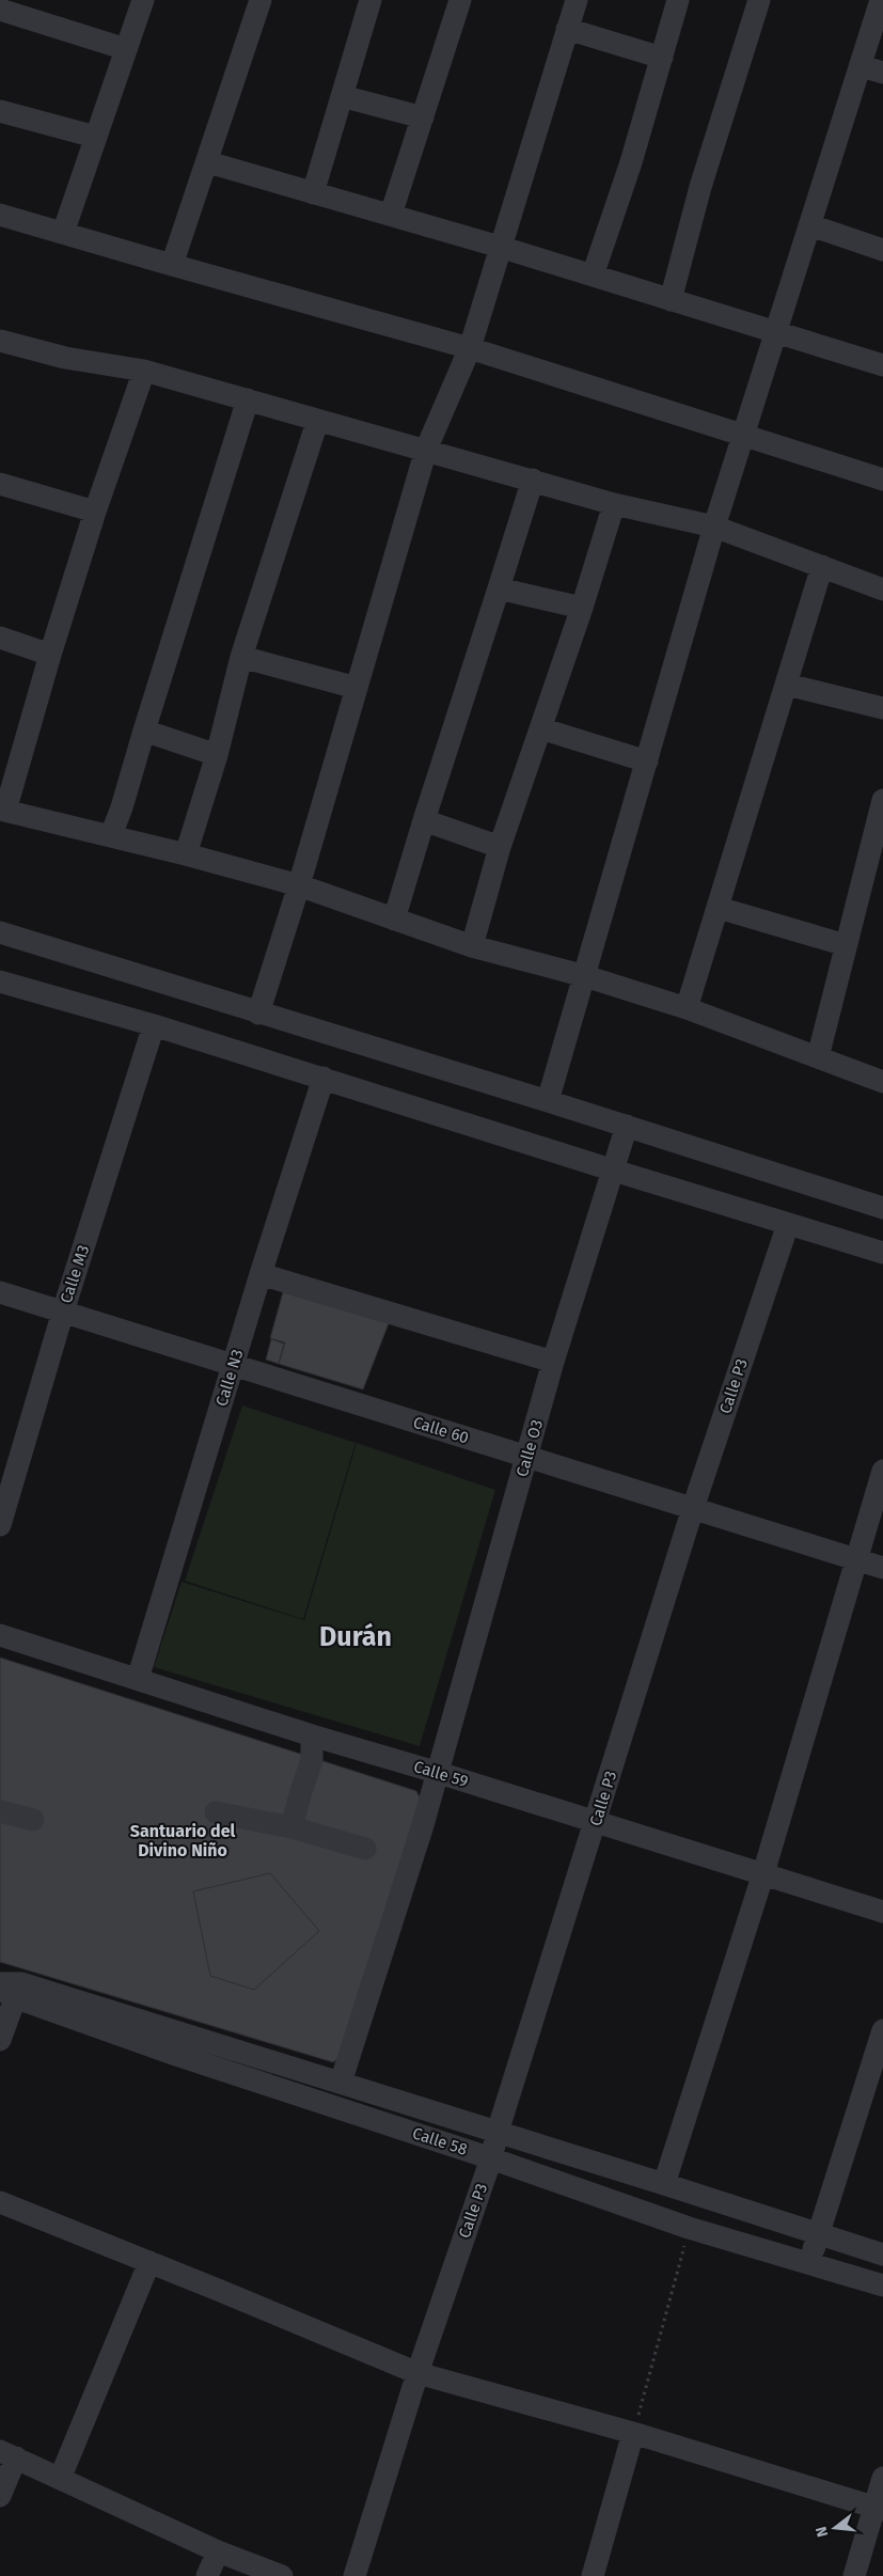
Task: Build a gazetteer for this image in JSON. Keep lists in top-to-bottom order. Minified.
{"streets":{"street":["Calle M3","Calle N3","Calle P3","Calle 60","Calle O3","Calle 59","Calle 58"]},"crossings":[["Calle M3","Calle 60"],["Calle N3","Calle 60"],["Calle N3","Calle 59"],["Calle P3","Calle 60"],["Calle P3","Calle 59"],["Calle P3","Calle 58"],["Calle 60","Calle O3"],["Calle O3","Calle 59"],["Calle O3","Calle 58"]],"districts":["Durán","Santuario del Divino Niño"],"north":"left"}
